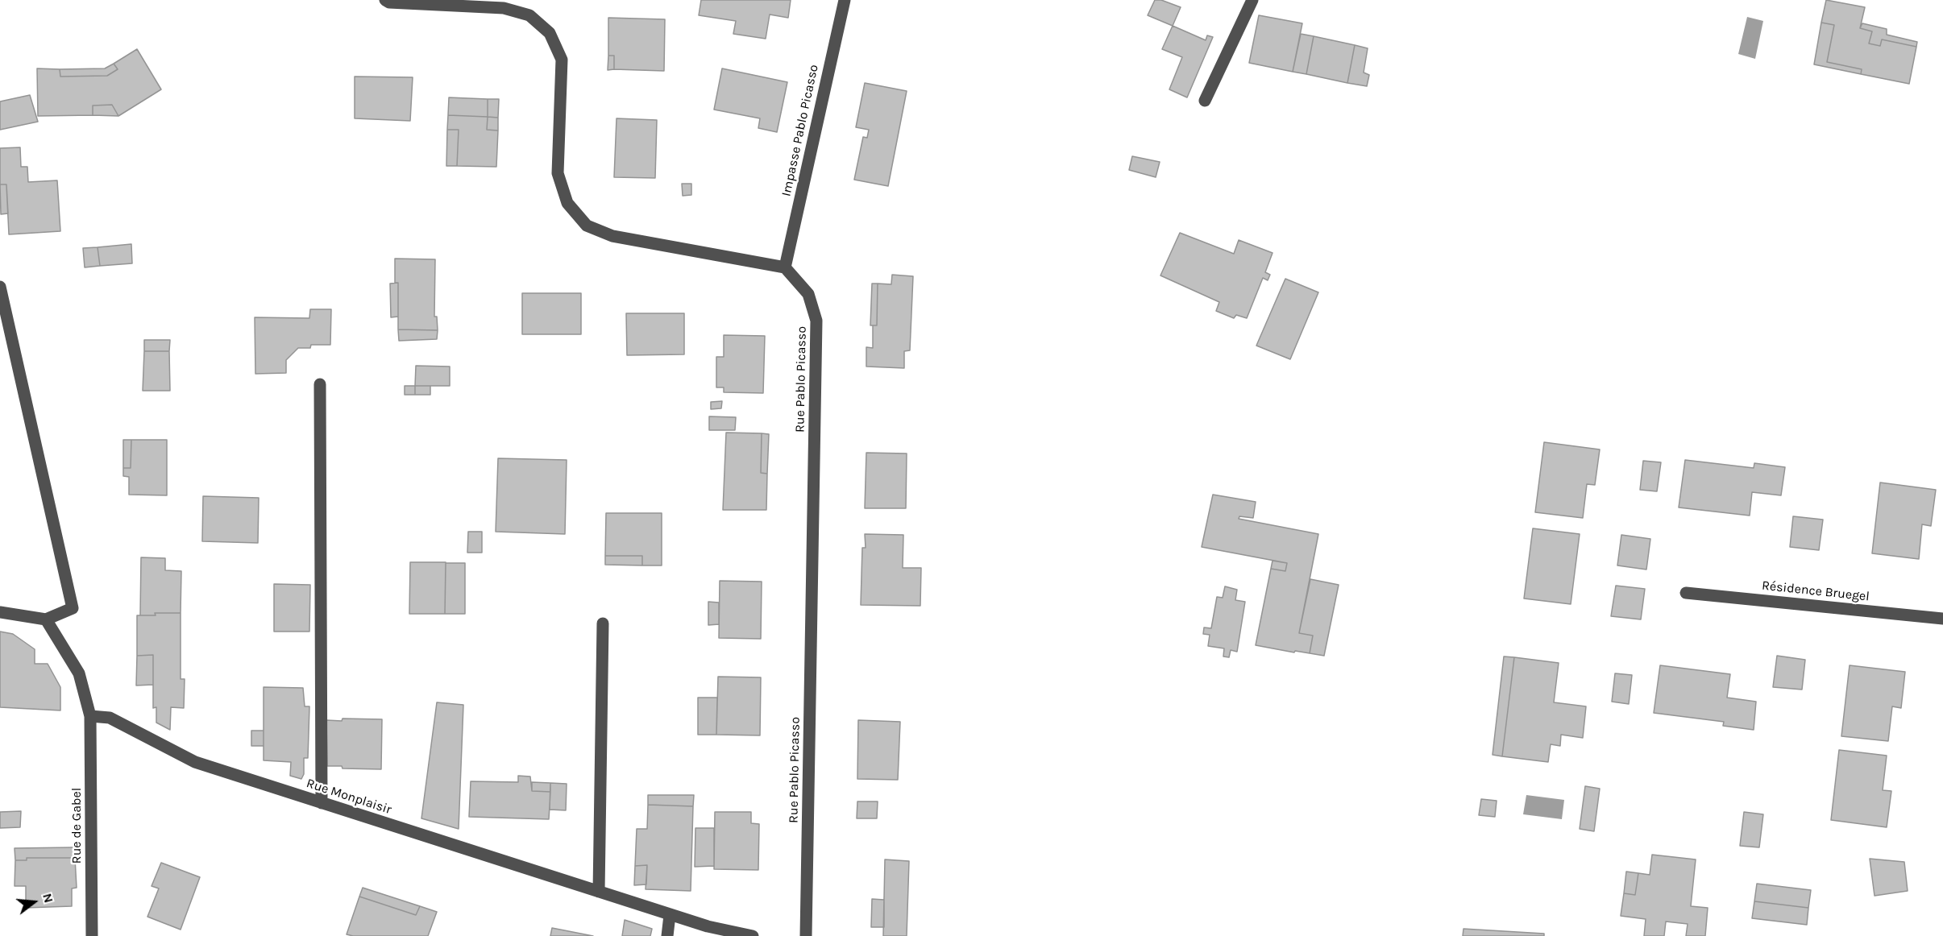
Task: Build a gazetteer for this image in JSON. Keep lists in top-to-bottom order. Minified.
{"streets":{"street":["Impasse Pablo Picasso","Rue Pablo Picasso","Résidence Bruegel","Rue Monplaisir","Rue de Gabel"]},"crossings":[["Impasse Pablo Picasso","Rue Pablo Picasso"],["Rue Monplaisir","Rue de Gabel"]],"north":"right"}
